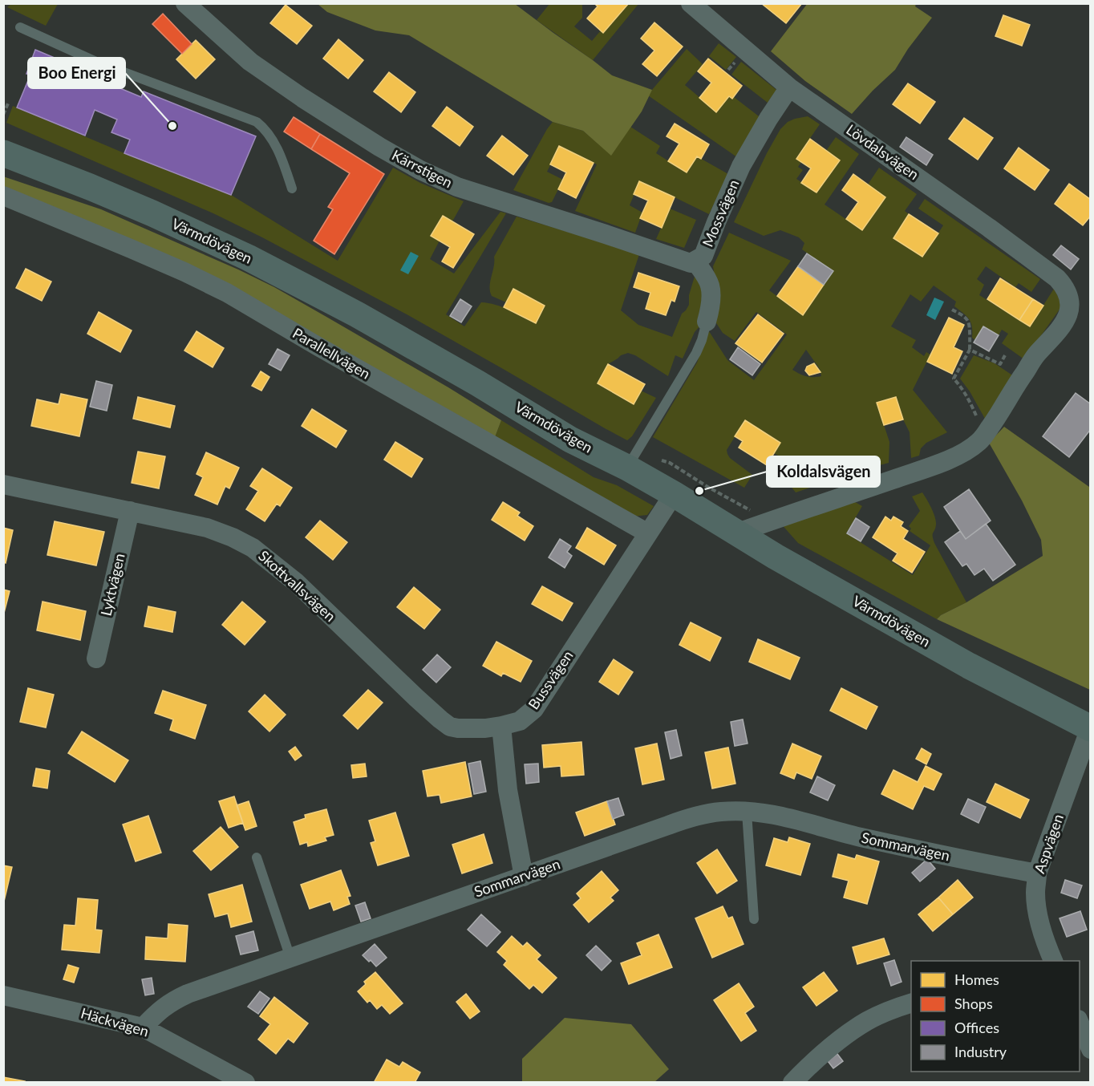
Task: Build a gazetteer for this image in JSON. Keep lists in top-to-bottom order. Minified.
{"streets":{"main road":["Värmdövägen"],"street":["Lövdalsvägen","Kärrstigen","Mossvägen","Parallellvägen","Lyktvägen","Skottvallsvägen","Bussvägen","Aspvägen","Sommarvägen","Häckvägen"]},"crossings":[["Lövdalsvägen","Mossvägen"],["Lövdalsvägen","Värmdövägen"],["Kärrstigen","Mossvägen"],["Mossvägen","Värmdövägen"],["Värmdövägen","Bussvägen"],["Värmdövägen","Aspvägen"],["Parallellvägen","Bussvägen"],["Lyktvägen","Skottvallsvägen"],["Skottvallsvägen","Bussvägen"],["Aspvägen","Sommarvägen"],["Sommarvägen","Häckvägen"]],"places":["Boo Energi","Koldalsvägen"],"legend":["Homes","Shops","Offices","Industry"]}
